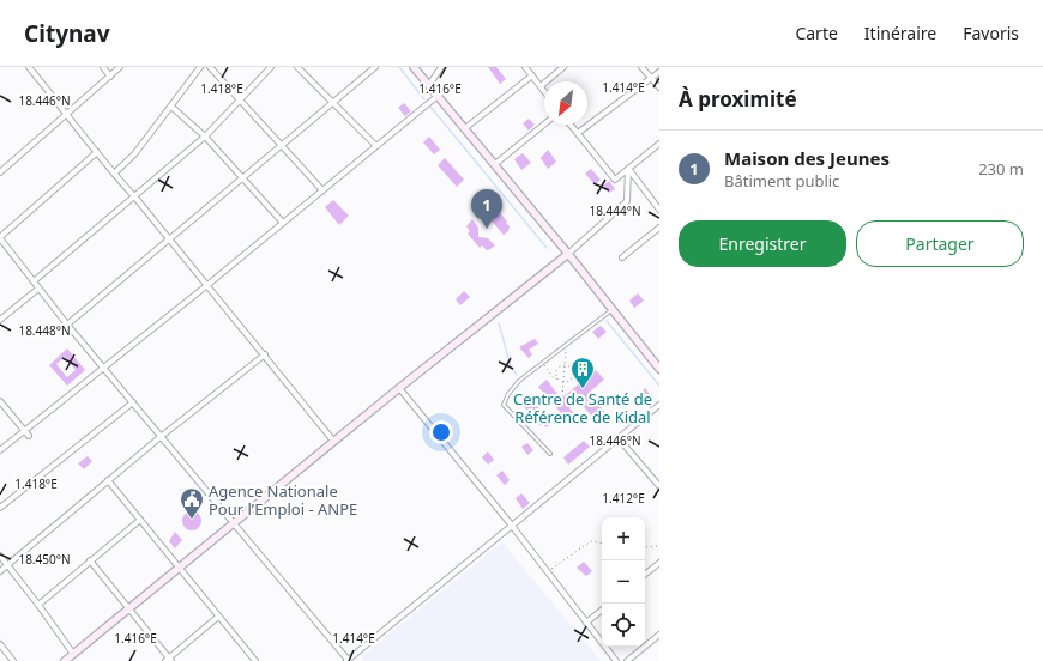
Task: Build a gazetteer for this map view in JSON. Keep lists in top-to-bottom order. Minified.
{"places":{"building":["Centre de Santé de Référence de Kidal"],"public building":["Agence Nationale Pour l’Emploi - ANPE"]},"north":"bottom left","page":{"header":"Citynav","nav":["Carte","Itinéraire","Favoris"],"heading":"À proximité","list":[{"mark":"1","name":"Maison des Jeunes","note":"Bâtiment public","value":"230 m"}],"pins":"1","buttons":["Enregistrer","Partager"],"map_buttons":["+","−"]},"coordinates":["1.414°E","1.418°E","1.416°E","18.446°N","18.444°N","18.448°N","1.412°E","18.450°N"]}
